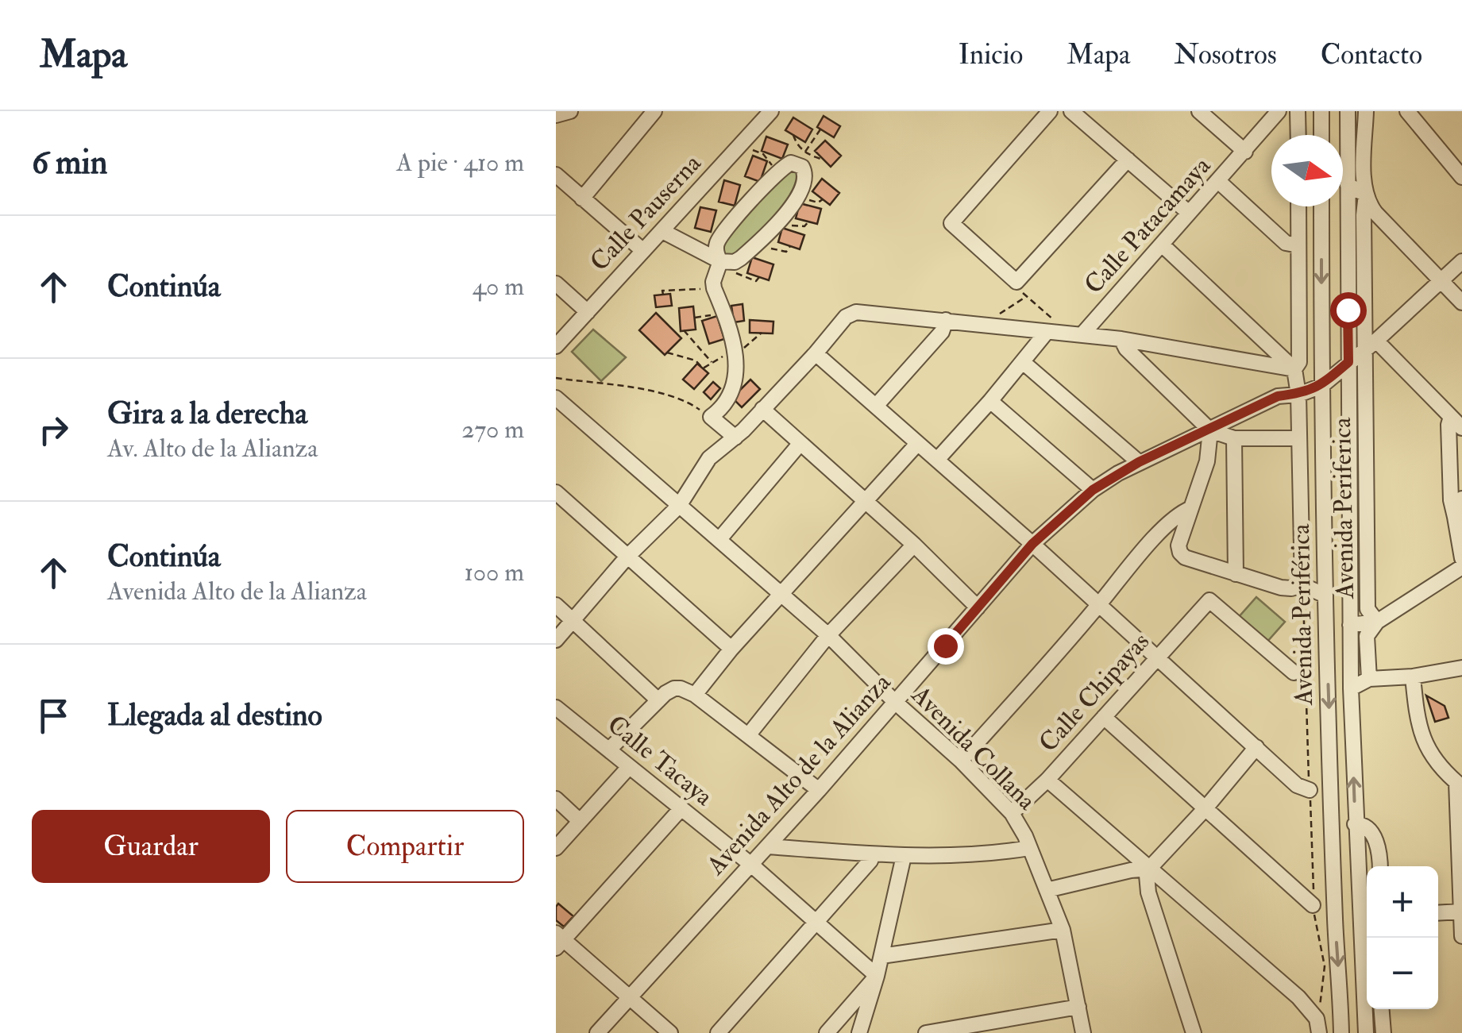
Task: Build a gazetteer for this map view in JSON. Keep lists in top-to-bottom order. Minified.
{"streets":{"street":["Calle Pauserna","Calle Patacamaya","Avenida Periferica","Avenida Periférica","Calle Chipayas","Avenida Collana","Calle Tacaya","Avenida Alto de la Alianza"]},"crossings":[["Avenida Periferica","Avenida Periférica"],["Avenida Periférica","Avenida Alto de la Alianza"],["Calle Chipayas","Avenida Collana"],["Avenida Collana","Avenida Alto de la Alianza"],["Calle Tacaya","Avenida Alto de la Alianza"]],"north":"right","page":{"header":"Mapa","nav":["Inicio","Mapa","Nosotros","Contacto"],"heading":["6 min","A pie · 410 m"],"list":[["Continúa","40 m"],["Gira a la derecha","Av. Alto de la Alianza","270 m"],["Continúa","Avenida Alto de la Alianza","100 m"],"Llegada al destino"],"buttons":["Guardar","Compartir"],"map_buttons":["+","−"]}}
